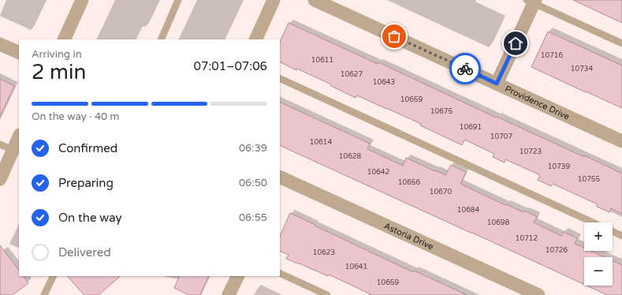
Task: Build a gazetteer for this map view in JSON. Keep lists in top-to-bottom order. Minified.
{"streets":{"street":["Providence Drive","Astoria Drive"]},"house_numbers":["10716","10611","10734","10627","10643","10659","10675","10691","10707","10614","10723","10628","10739","10642","10755","10656","10670","10684","10698","10712","10726","10623","10641","10659"],"page":{"heading":["2 min","Arriving in","07:01–07:06"],"bar":"On the way · 40 m","list":[["Confirmed","06:39"],["Preparing","06:50"],["On the way","06:55"],"Delivered"],"map_buttons":["+","−"]}}
